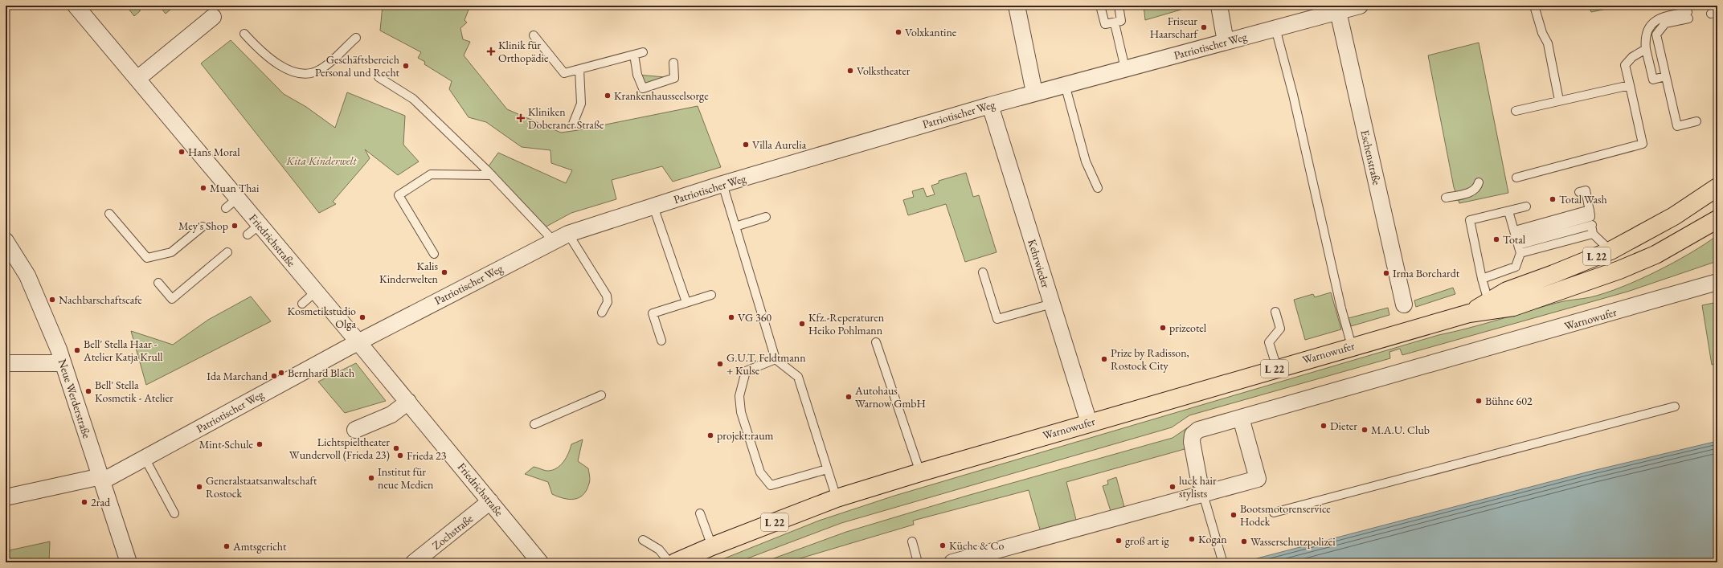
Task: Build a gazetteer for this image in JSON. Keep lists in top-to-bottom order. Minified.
{"streets":{"main road":["L 22","Warnowufer"],"street":["Patriotischer Weg","Eschenstraße","Friedrichstraße","Kehrwieder","Neue Werderstraße","Zochstraße"]},"crossings":[["Patriotischer Weg","Eschenstraße"],["Patriotischer Weg","Friedrichstraße"],["Patriotischer Weg","Kehrwieder"],["Patriotischer Weg","Neue Werderstraße"],["Friedrichstraße","Zochstraße"],["Kehrwieder","Warnowufer"]],"parks":["Kita Kinderwelt"],"places":{"other":["Friseur Haarscharf","Volxkantine","Geschäftsbereich Personal und Recht","Volkstheater","Krankenhausseelsorge","Villa Aurelia","Hans Moral","Muan Thai","Total Wash","Mey's Shop","Total","Kalis Kinderwelten","Irma Borchardt","Nachbarschaftscafe","Kosmetikstudio Olga","VG 360","Kfz.-Reperaturen Heiko Pohlmann","prizeotel","Bell' Stella Haar - Atelier Katja Krull","Prize by Radisson, Rostock City","G.U.T. Feldtmann + Kulse","Bernhard Blach","Ida Marchand","Bell' Stella Kosmetik - Atelier","Autohaus Warnow GmbH","Bühne 602","Dieter","M.A.U. Club","projekt:raum","Mint-Schule","Lichtspieltheater Wundervoll (Frieda 23)","Frieda 23","Institut für neue Medien","Generalstaatsanwaltschaft Rostock","luck hair stylists","2rad","Bootsmotorenservice Hodek","Kogan","groß art ig","Wasserschutzpolizei","Küche & Co","Amtsgericht"],"health":["Klinik für Orthopädie","Kliniken Doberaner Straße"]}}
